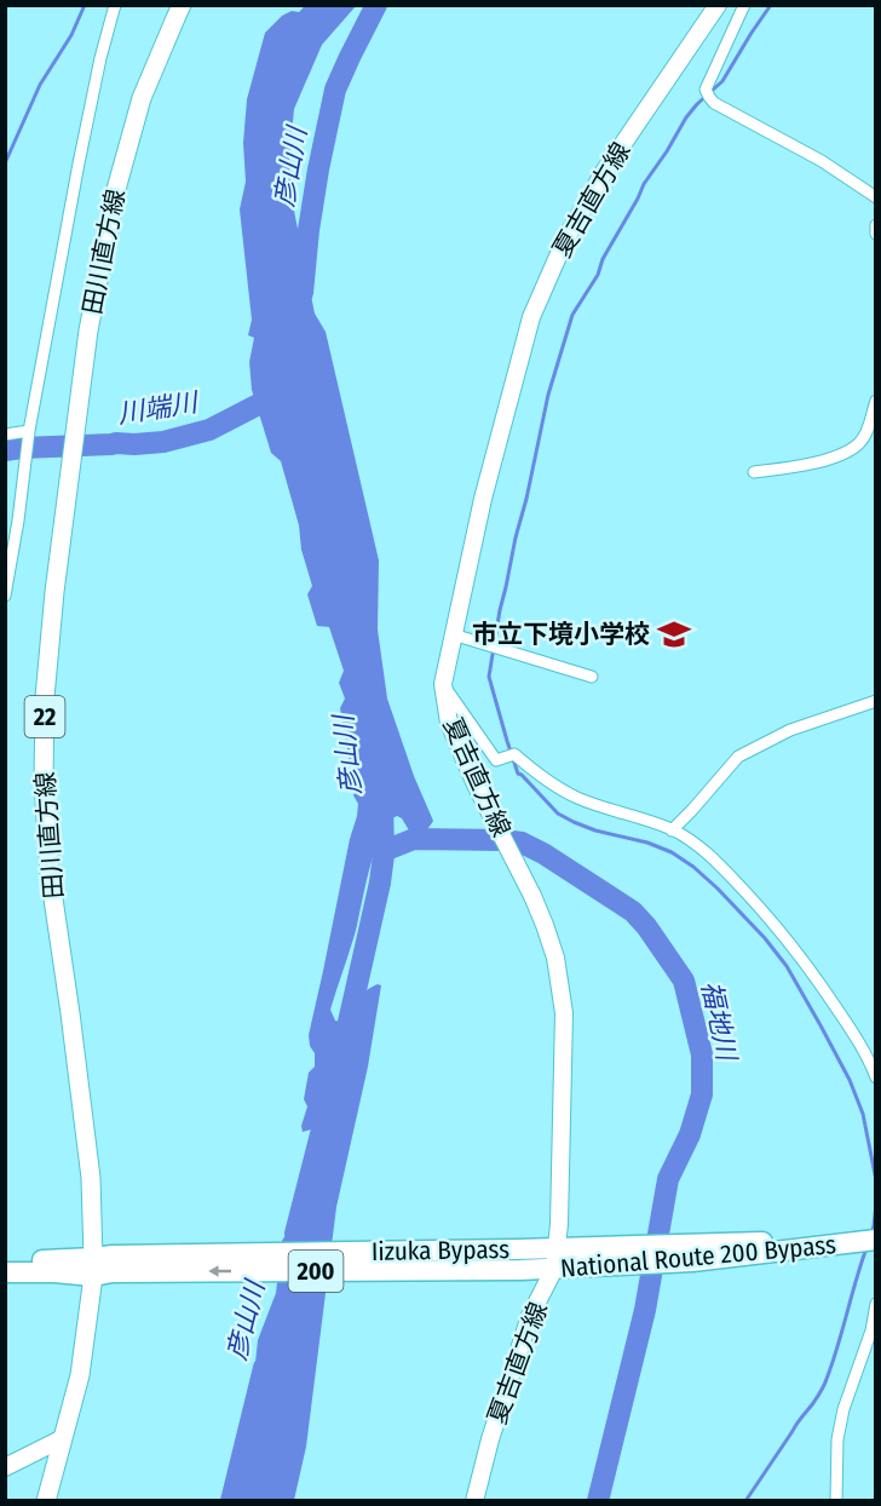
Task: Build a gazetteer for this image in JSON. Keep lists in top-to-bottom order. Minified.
{"streets":{"highway":["Iizuka Bypass","National Route 200 Bypass","200"],"main road":["夏吉直方線","田川直方線","22"]},"crossings":[["夏吉直方線","Iizuka Bypass"],["夏吉直方線","National Route 200 Bypass"],["田川直方線","Iizuka Bypass"],["田川直方線","National Route 200 Bypass"],["田川直方線","200"],["Iizuka Bypass","National Route 200 Bypass"],["Iizuka Bypass","200"],["National Route 200 Bypass","200"]],"one_way":["National Route 200 Bypass"],"water":["彦山川","川端川","福地川"],"places":{"school or university":["市立下境小学校"]}}
